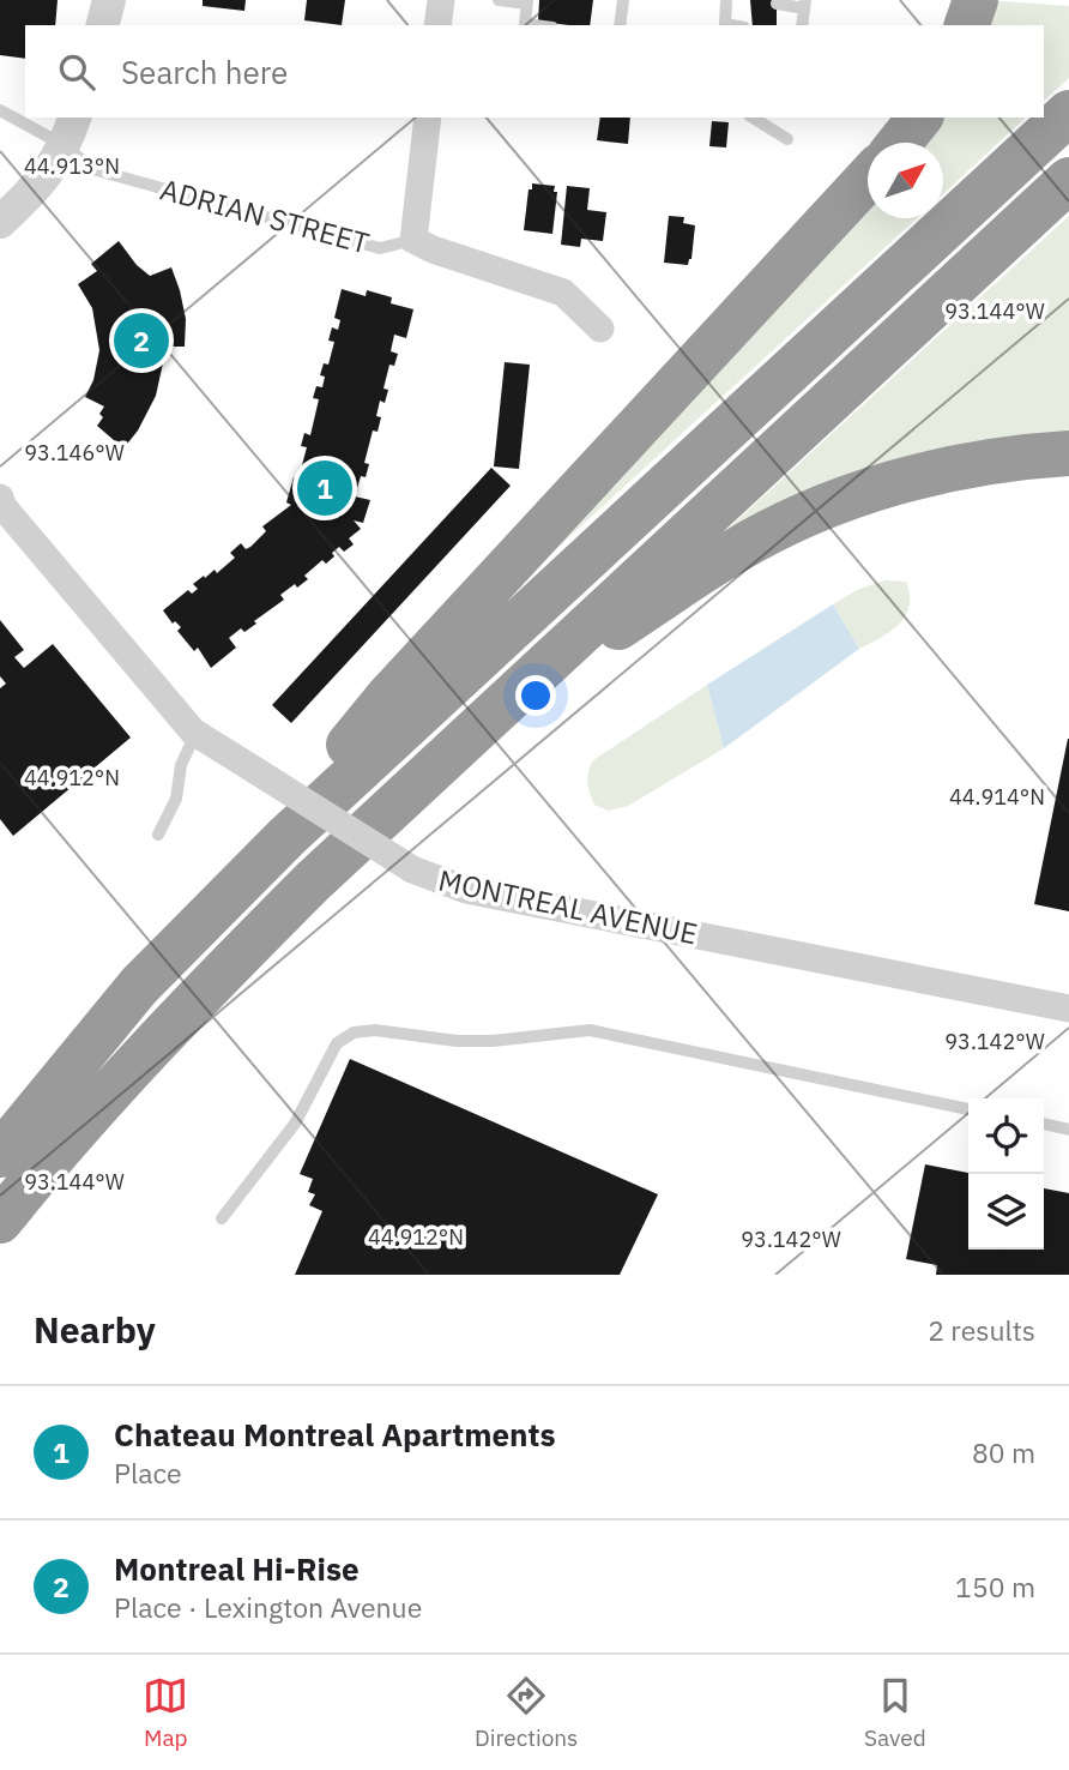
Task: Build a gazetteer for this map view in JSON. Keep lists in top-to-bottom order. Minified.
{"streets":{"street":["ADRIAN STREET","MONTREAL AVENUE"]},"north":"top right","page":{"search":"Search here","pins":["2","1"],"heading":["Nearby","2 results"],"list":[{"mark":"1","name":"Chateau Montreal Apartments","note":"Place","value":"80 m"},{"mark":"2","name":"Montreal Hi-Rise","note":"Place · Lexington Avenue","value":"150 m"}],"nav":["Map","Directions","Saved"]},"coordinates":["44.913°N","93.144°W","93.146°W","44.912°N","44.914°N","93.142°W"]}
